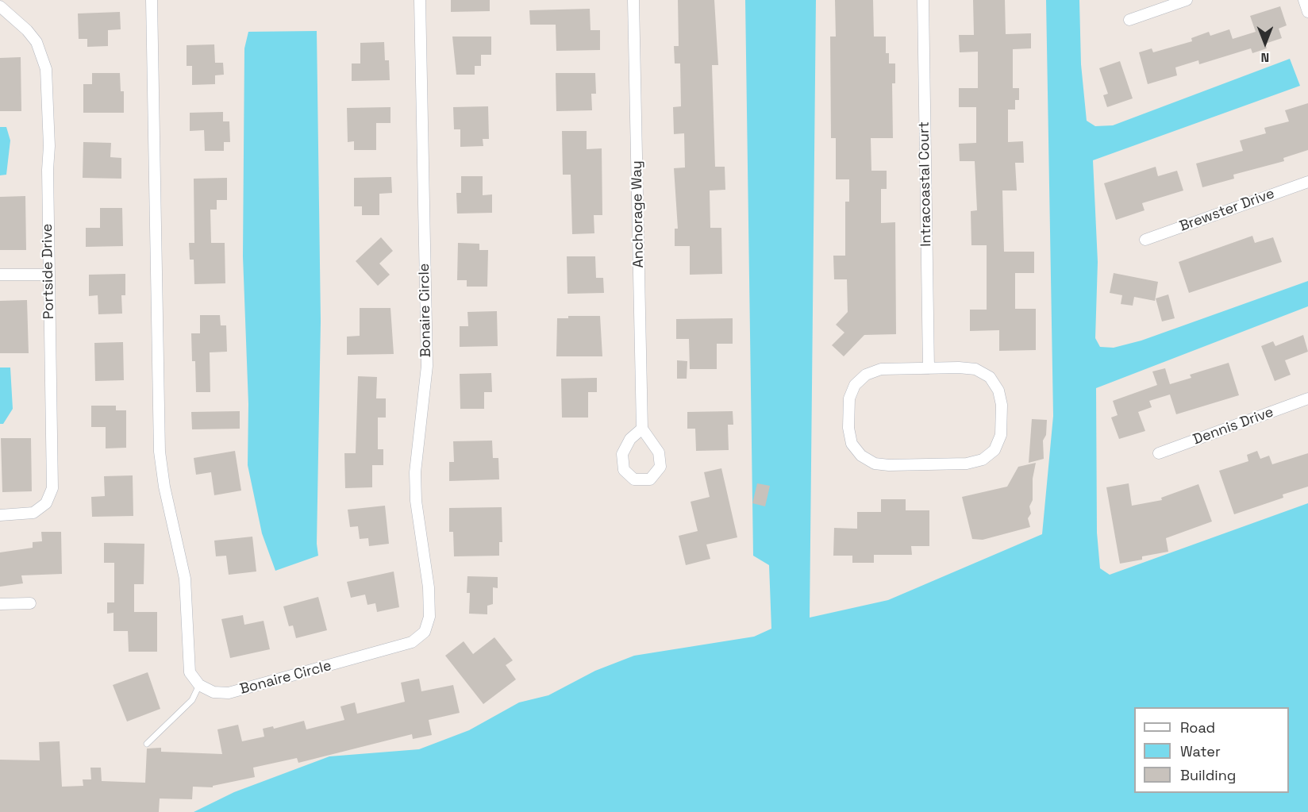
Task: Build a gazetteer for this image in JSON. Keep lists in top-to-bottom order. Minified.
{"streets":{"street":["Intracoastal Court","Brewster Drive","Anchorage Way","Portside Drive","Bonaire Circle","Dennis Drive"]},"legend":["Road","Water","Building"],"north":"bottom"}
